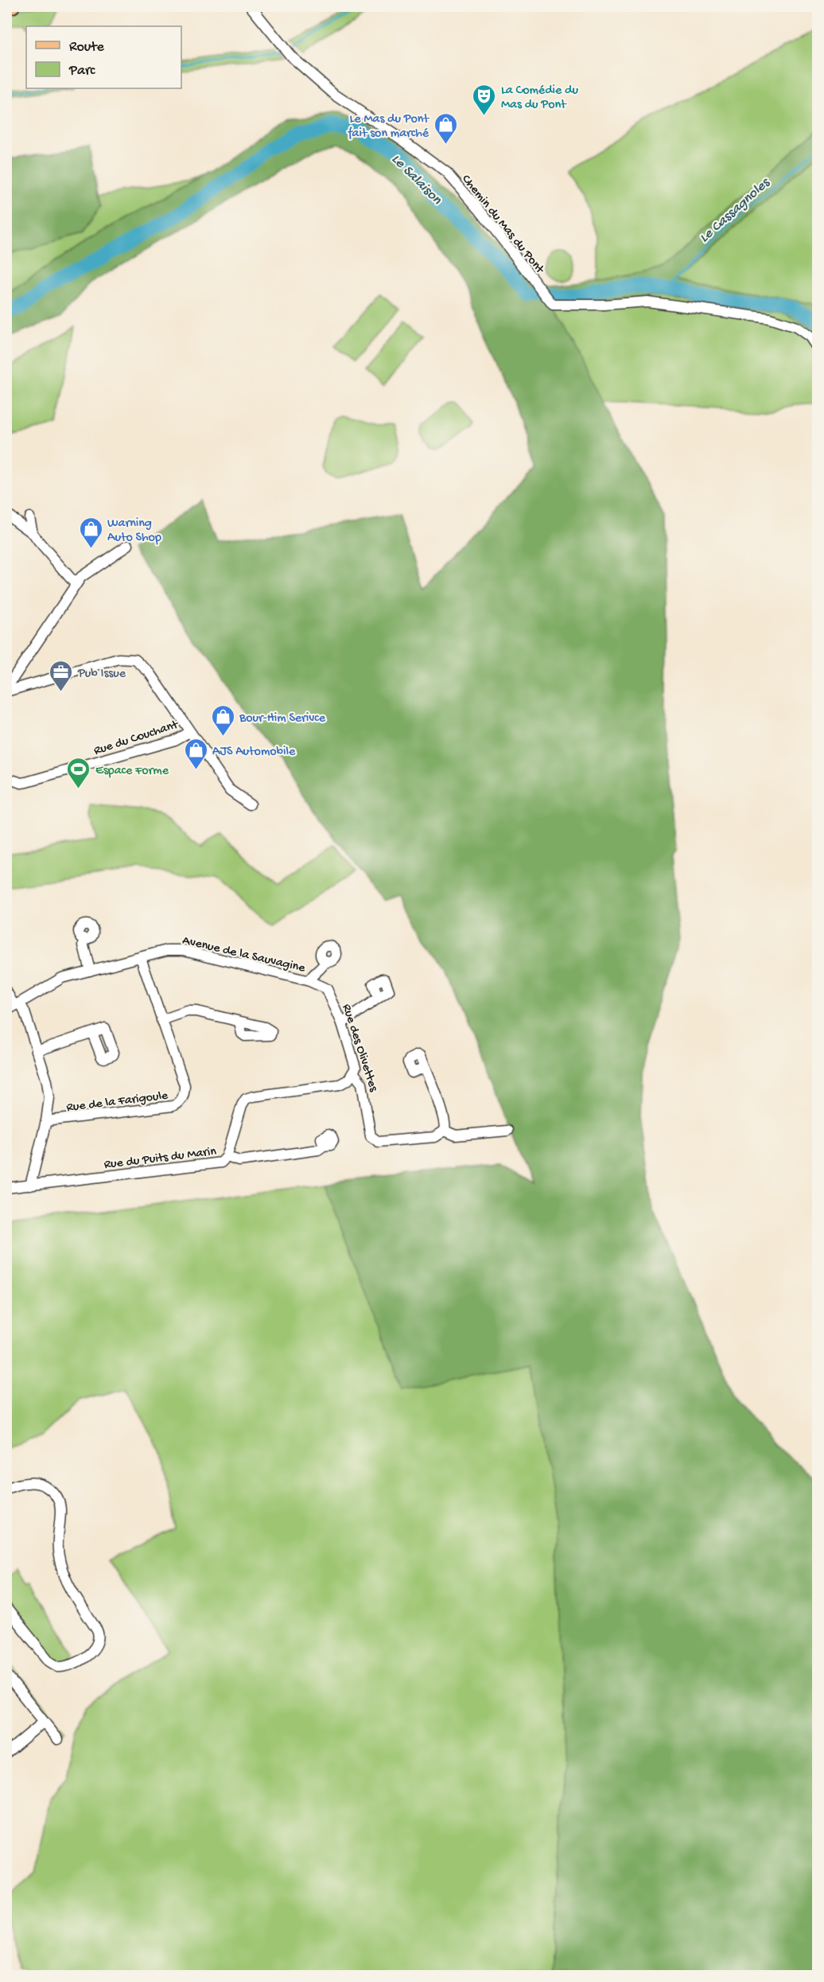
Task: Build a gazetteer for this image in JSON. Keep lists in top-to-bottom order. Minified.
{"streets":{"street":["Chemin du Mas du Pont","Rue du Couchant","Avenue de la Sauvagine","Rue des Olivettes","Rue de la Farigoule","Rue du Puits du Marin"]},"crossings":[["Avenue de la Sauvagine","Rue des Olivettes"],["Avenue de la Sauvagine","Rue de la Farigoule"],["Rue des Olivettes","Rue du Puits du Marin"]],"water":["Le Salaison","Le Cassagnoles"],"places":{"theatre":["La Comédie du Mas du Pont"],"shop":["Le Mas du Pont fait son marché","Warning Auto Shop","Bour-Him Serivce","AJS Automobile"],"office":["Pub Issue"],"sports":["Espace Forme"]},"legend":["Route","Parc"]}
